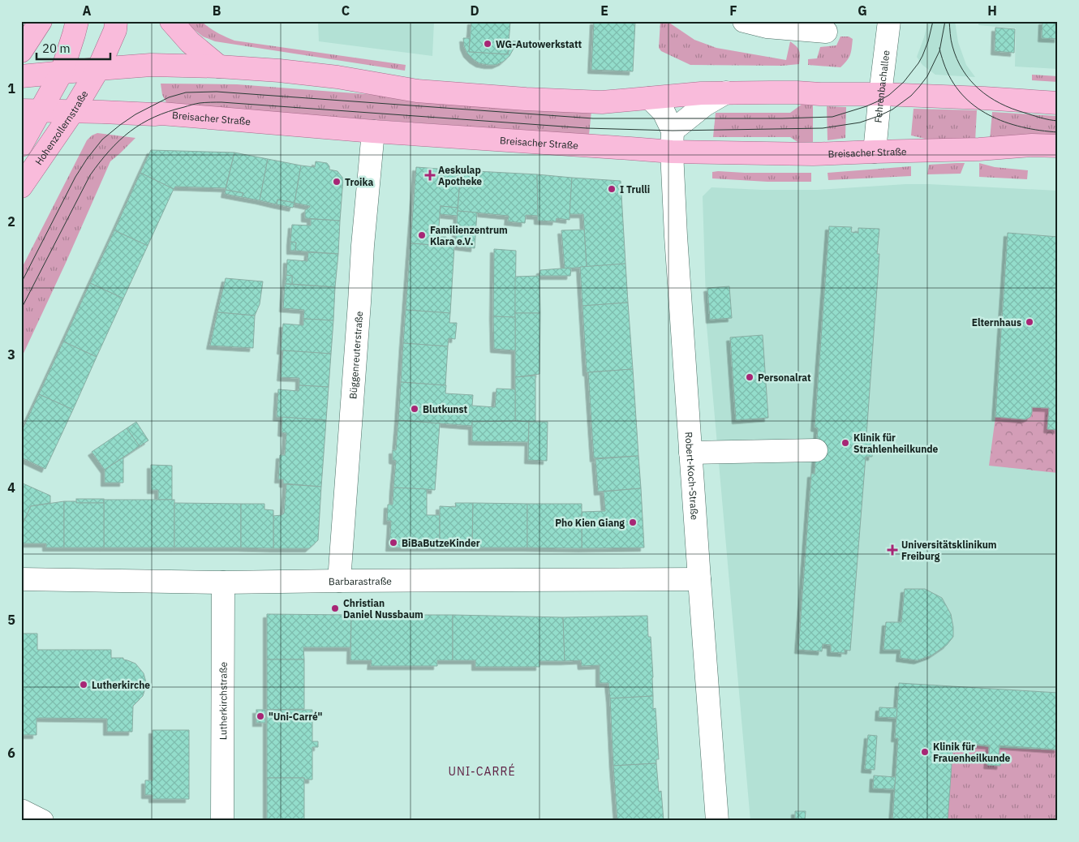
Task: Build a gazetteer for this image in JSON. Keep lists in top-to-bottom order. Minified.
{"streets":{"main road":["Breisacher Straße","Hohenzollernstraße"],"street":["Fehrenbachallee","Büggenreuterstraße","Robert-Koch-Straße","Barbarastraße","Lutherkirchstraße"]},"crossings":[["Fehrenbachallee","Breisacher Straße"],["Breisacher Straße","Hohenzollernstraße"],["Breisacher Straße","Büggenreuterstraße"],["Breisacher Straße","Robert-Koch-Straße"],["Büggenreuterstraße","Barbarastraße"],["Robert-Koch-Straße","Barbarastraße"],["Barbarastraße","Lutherkirchstraße"]],"districts":["UNI-CARRÉ"],"places":{"other":["WG-Autowerkstatt","Troika","I Trulli","Familienzentrum Klara e.V.","Elternhaus","Personalrat","Blutkunst","Klinik für Strahlenheilkunde","Pho Kien Giang","BiBaButzeKinder","Christian Daniel Nussbaum","Lutherkirche","\"Uni-Carré\"","Klinik für Frauenheilkunde"],"health":["Aeskulap Apotheke","Universitätsklinikum Freiburg"]},"scale_bar":"20 m","grid":{"columns":["A","B","C","D","E","F","G","H"],"rows":["1","2","3","4","5","6"]}}
